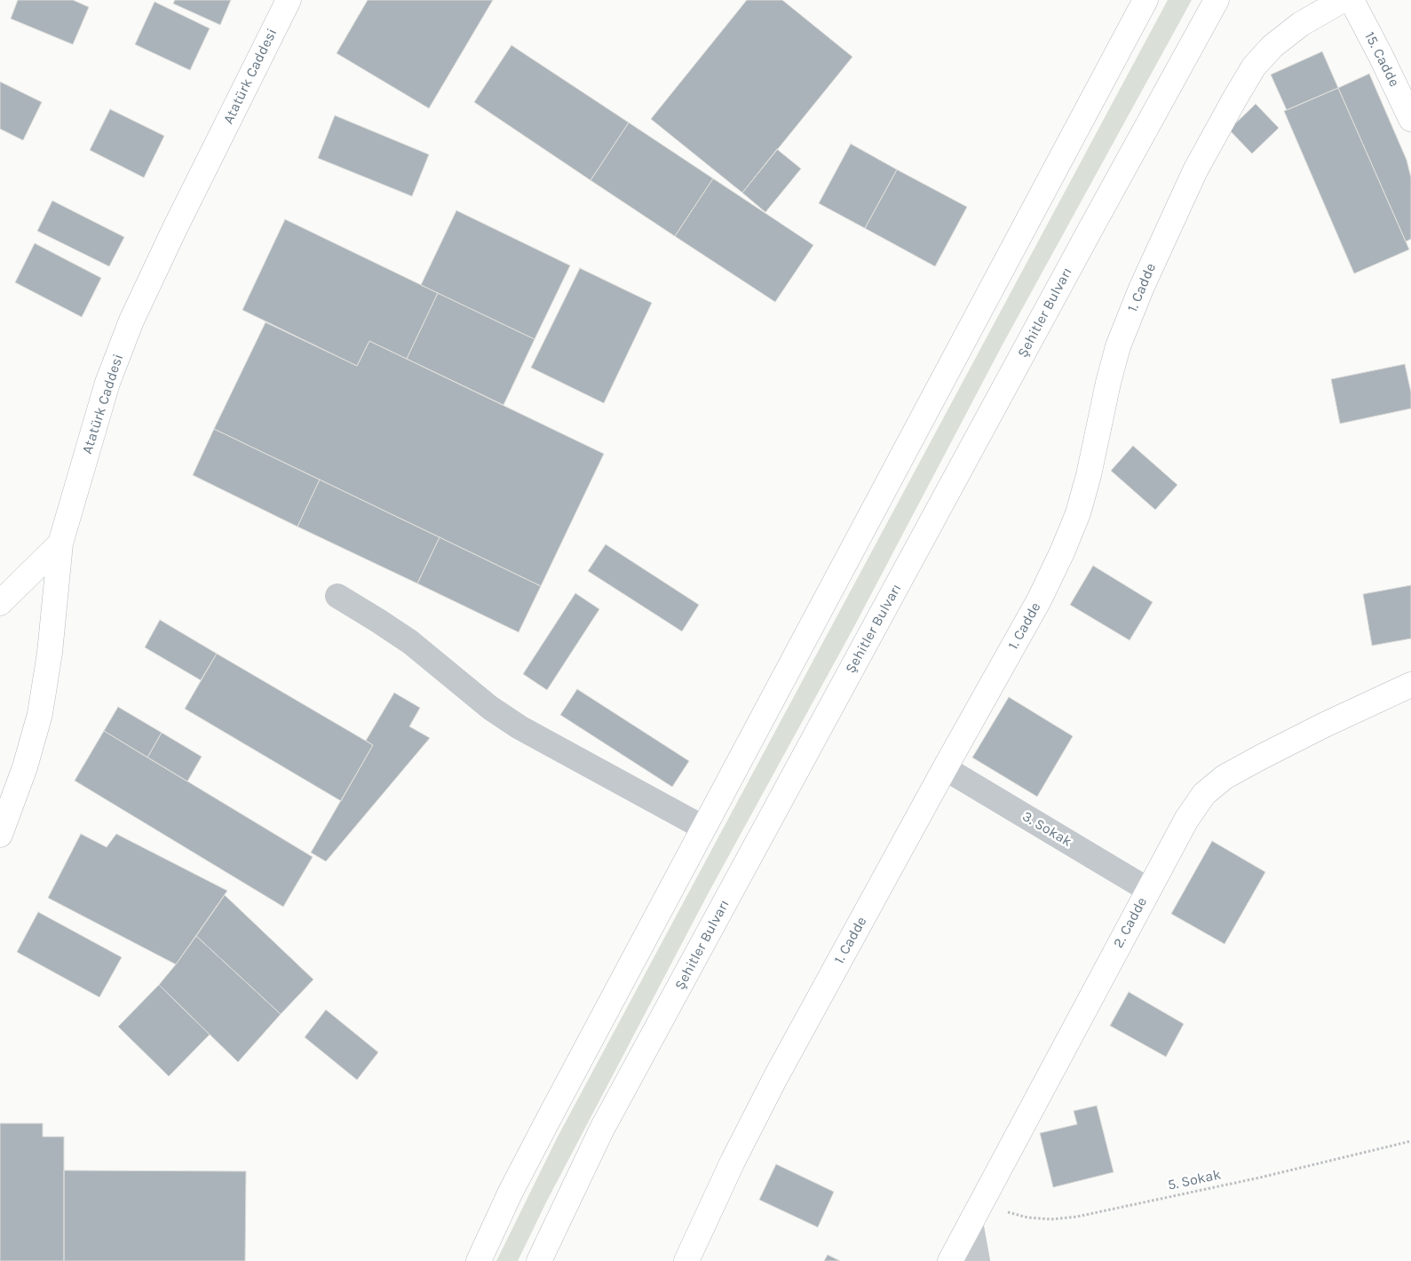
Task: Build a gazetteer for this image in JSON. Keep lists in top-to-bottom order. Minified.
{"streets":{"main road":["15. Cadde","Atatürk Caddesi","1. Cadde","Şehitler Bulvarı","2. Cadde"],"street":["3. Sokak"],"path":["5. Sokak"]},"crossings":[["1. Cadde","3. Sokak"],["3. Sokak","2. Cadde"],["2. Cadde","5. Sokak"]]}
